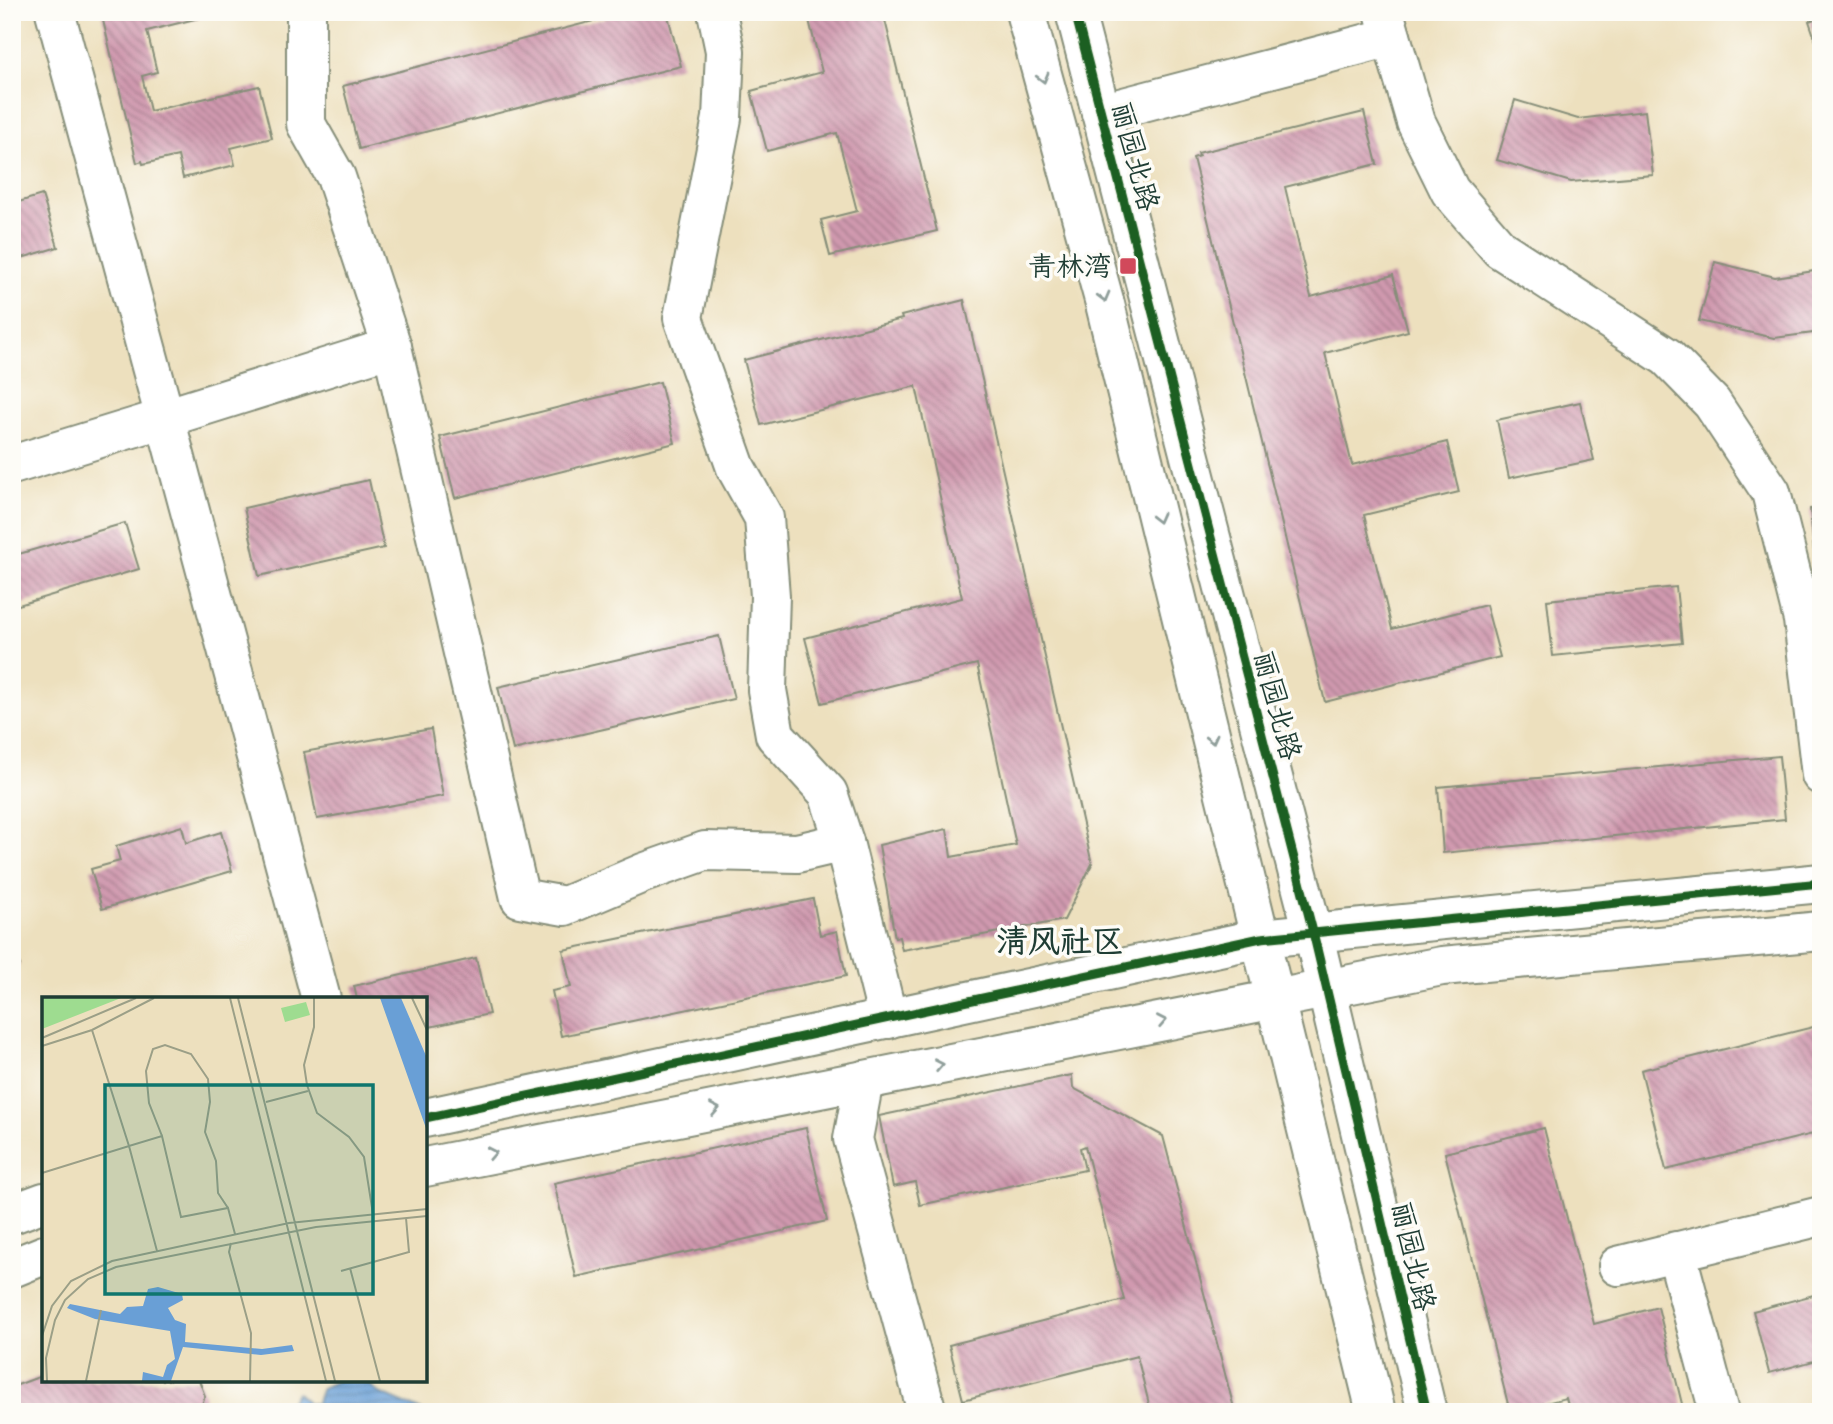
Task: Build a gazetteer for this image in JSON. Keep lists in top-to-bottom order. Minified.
{"streets":{"street":["丽园北路"]},"districts":["清风社区"],"places":{"transit":["青林湾"]}}
